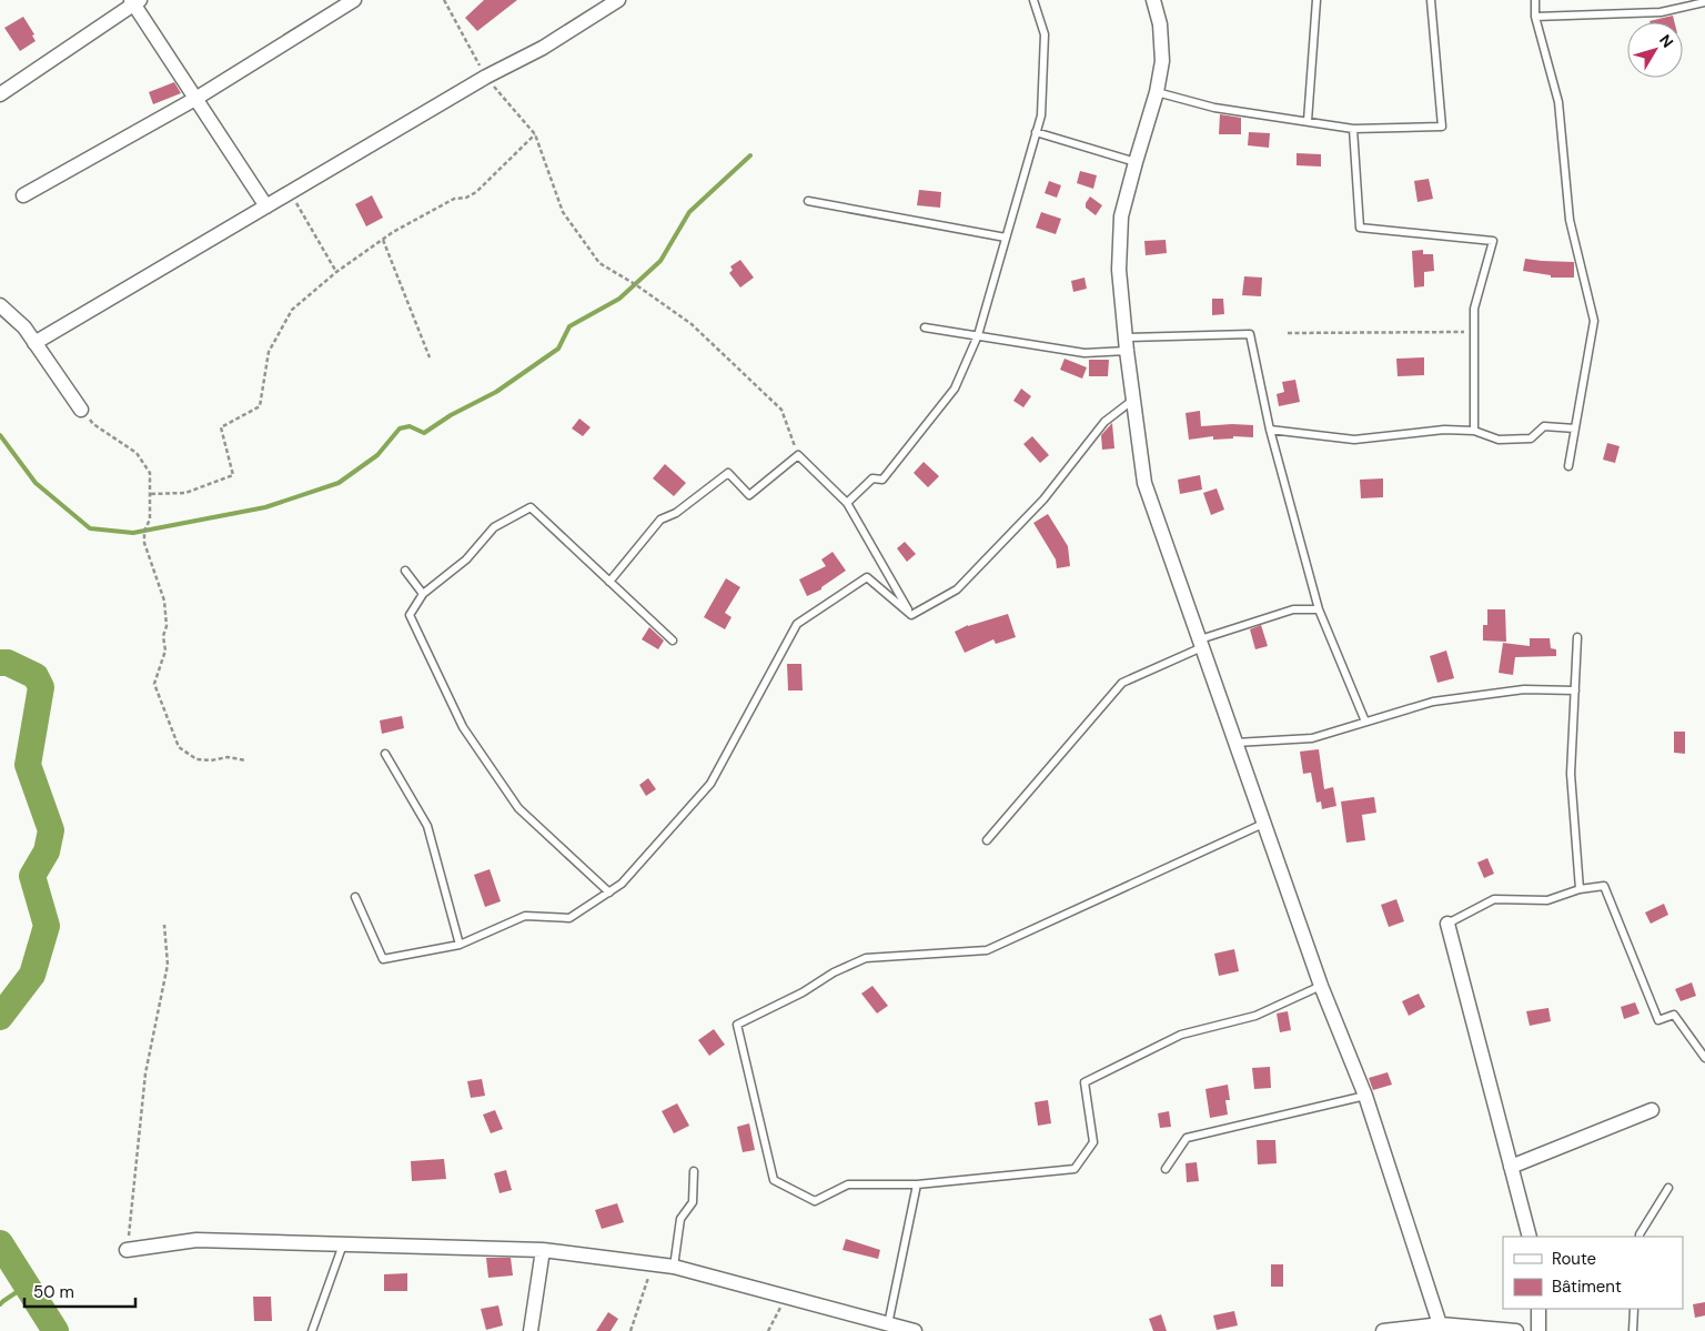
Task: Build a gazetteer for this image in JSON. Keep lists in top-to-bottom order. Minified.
{"legend":["Route","Bâtiment"],"scale_bar":"50 m","north":"top right"}
